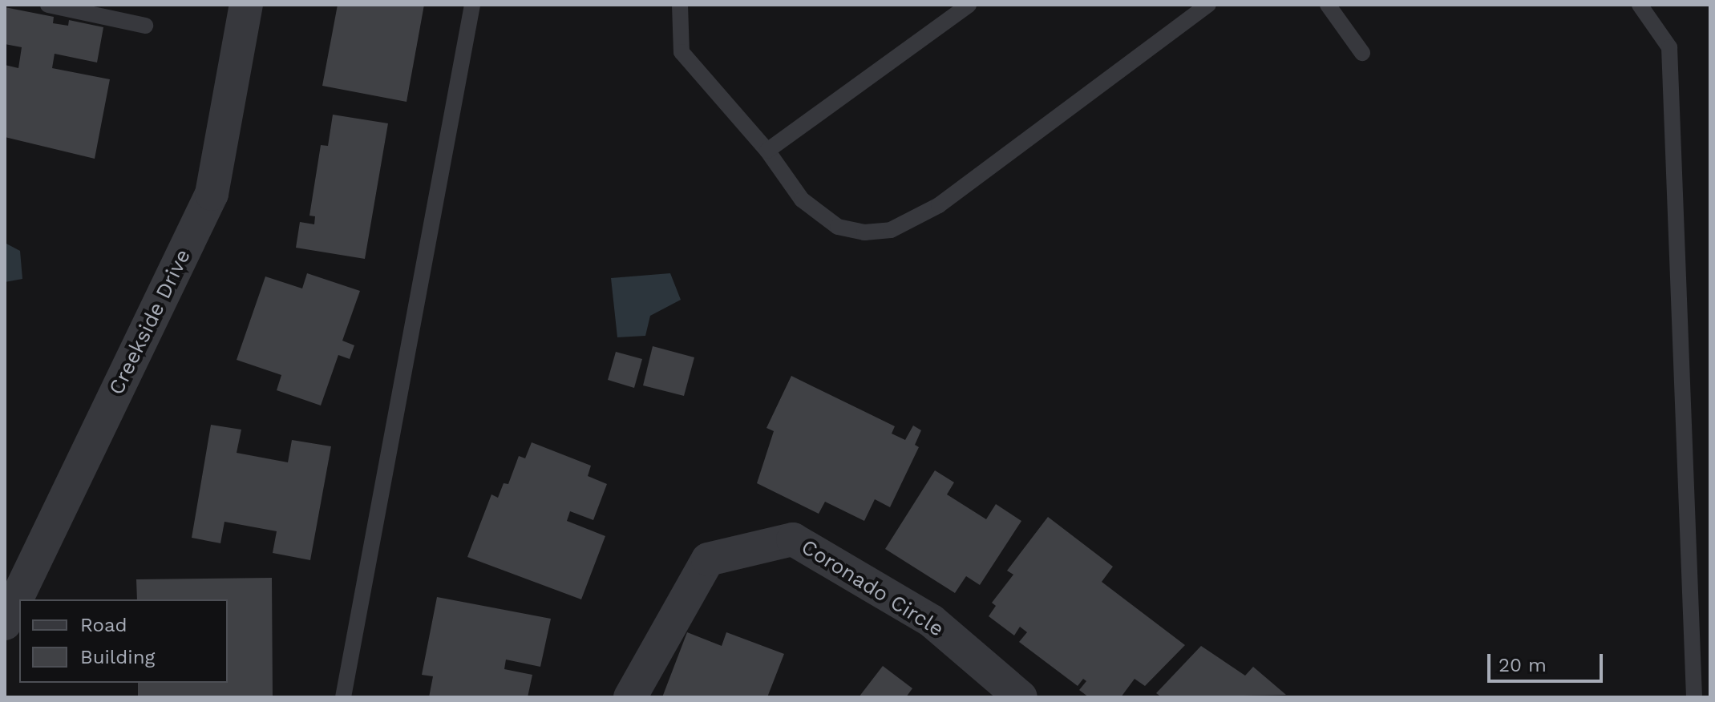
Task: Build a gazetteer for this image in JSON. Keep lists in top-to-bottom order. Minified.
{"streets":{"street":["Creekside Drive","Coronado Circle"]},"legend":["Road","Building"],"scale_bar":"20 m"}
